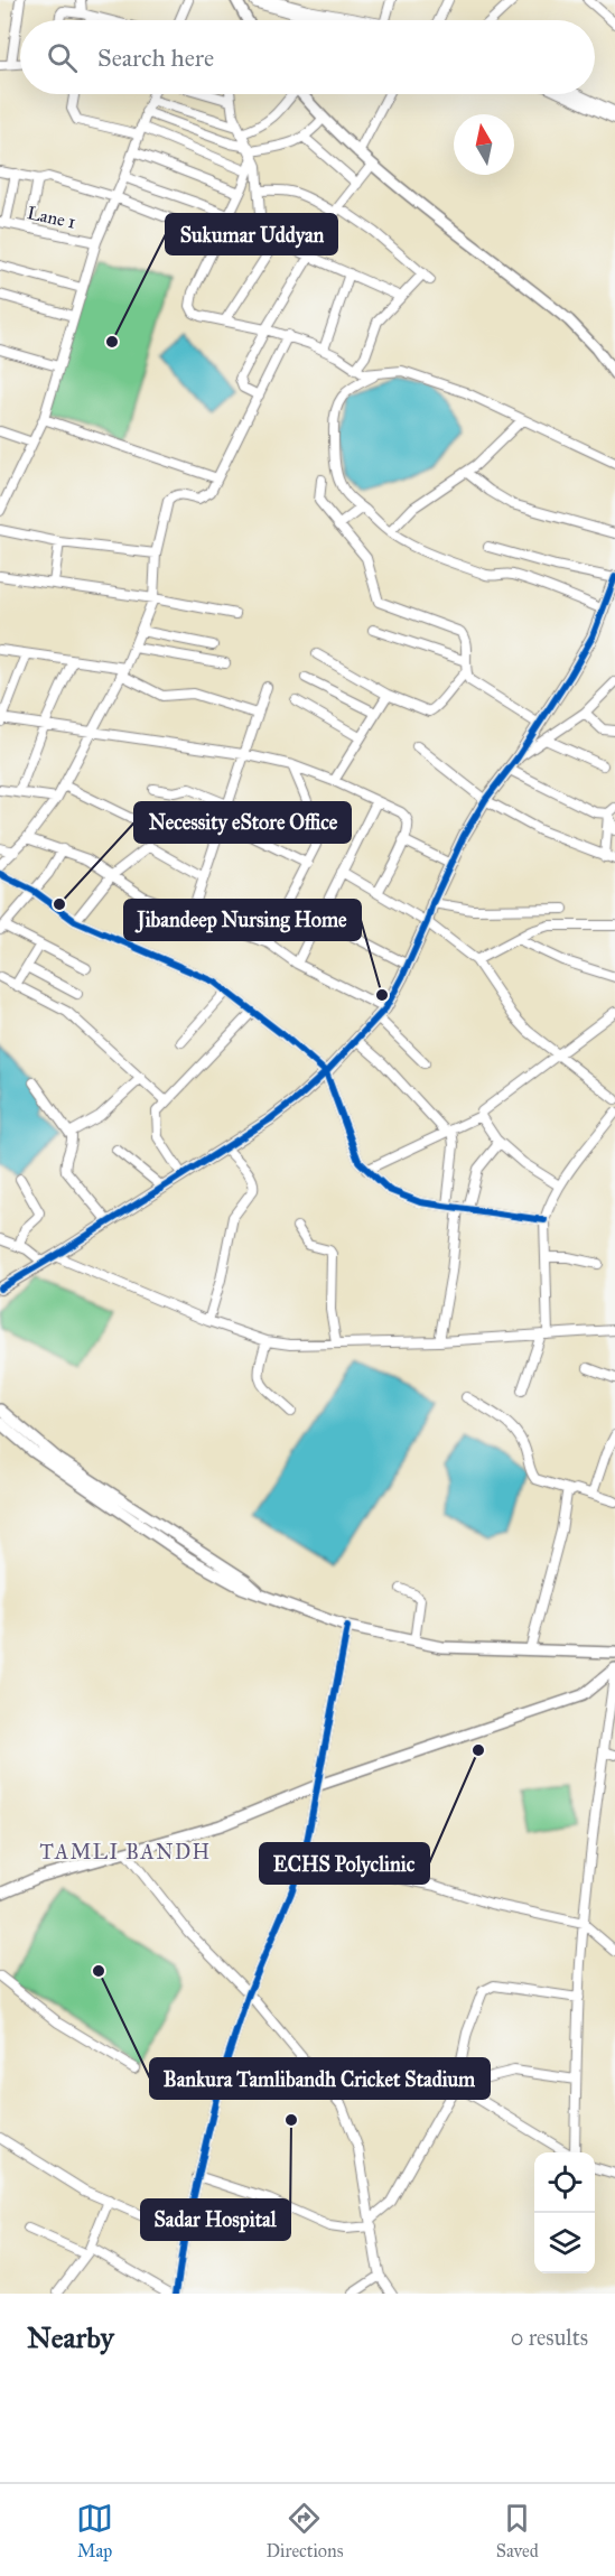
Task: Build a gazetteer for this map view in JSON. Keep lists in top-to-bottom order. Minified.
{"streets":{"street":["Lane 1"]},"districts":["TAMLI BANDH"],"places":["Sukumar Uddyan","Necessity eStore Office","Jibandeep Nursing Home","ECHS Polyclinic","Bankura Tamlibandh Cricket Stadium","Sadar Hospital"],"north":"top","page":{"search":"Search here","heading":["Nearby","0 results"],"nav":["Map","Directions","Saved"]}}
